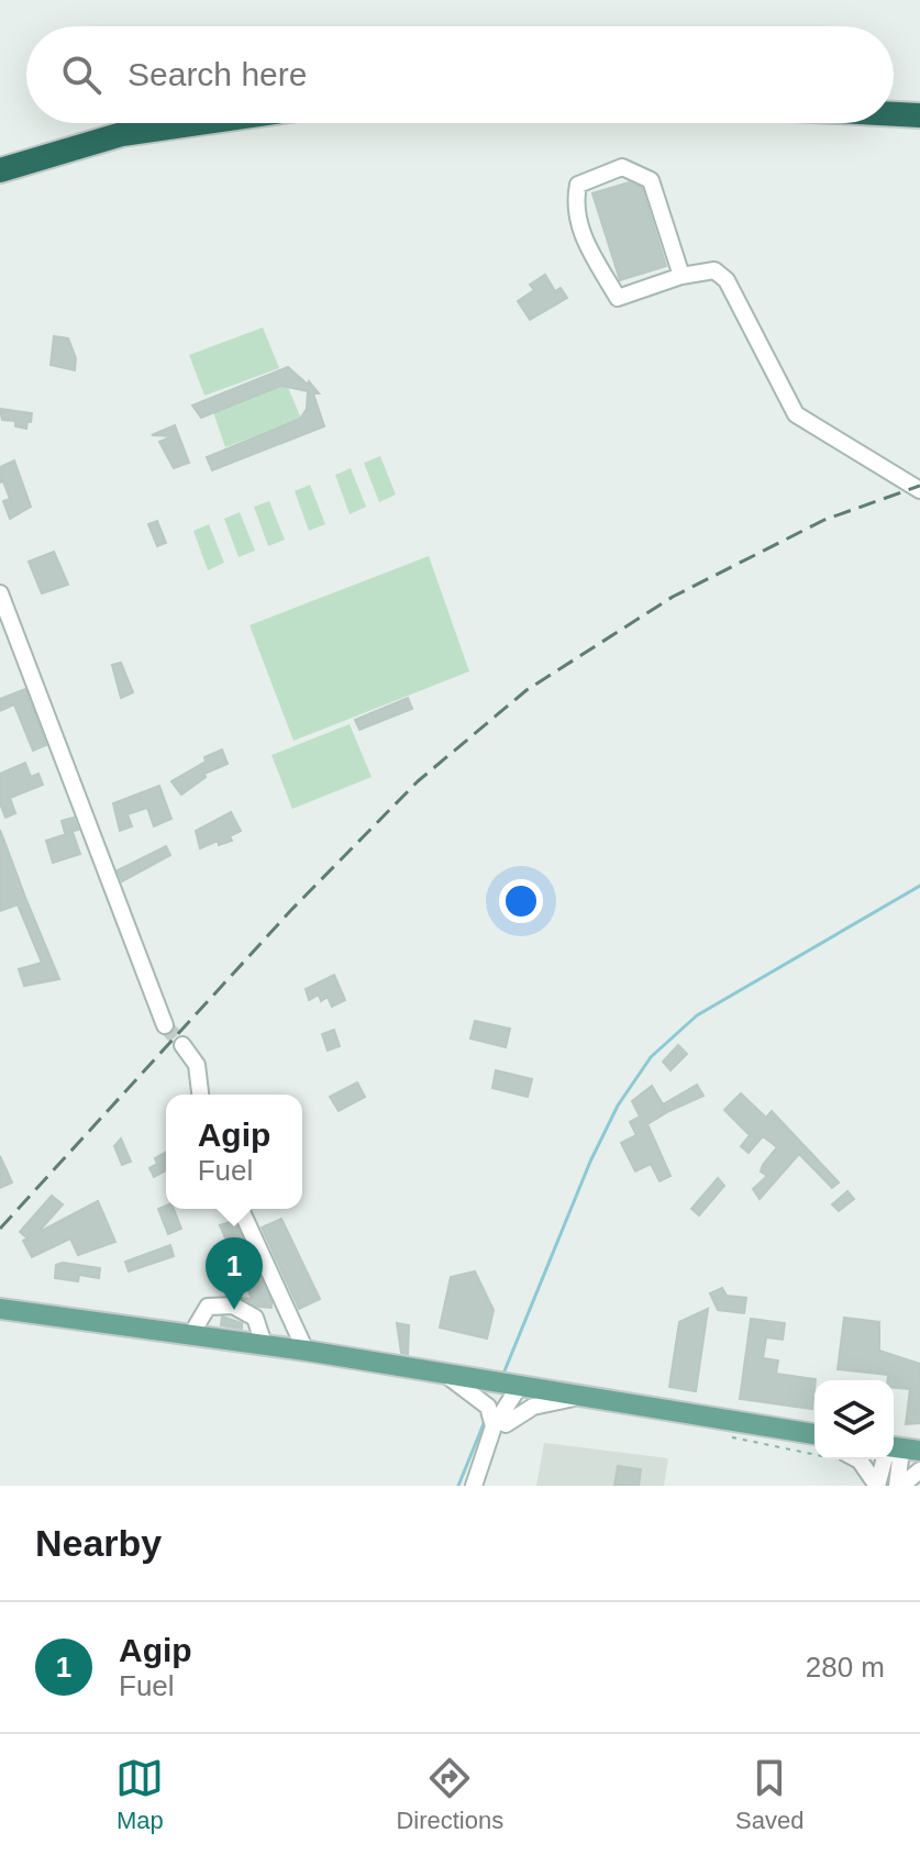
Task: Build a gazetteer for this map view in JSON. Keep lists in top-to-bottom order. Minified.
{"page":{"search":"Search here","popup":["Agip","Fuel"],"pins":"1","heading":"Nearby","list":[{"mark":"1","name":"Agip","note":"Fuel","value":"280 m"}],"nav":["Map","Directions","Saved"]}}
